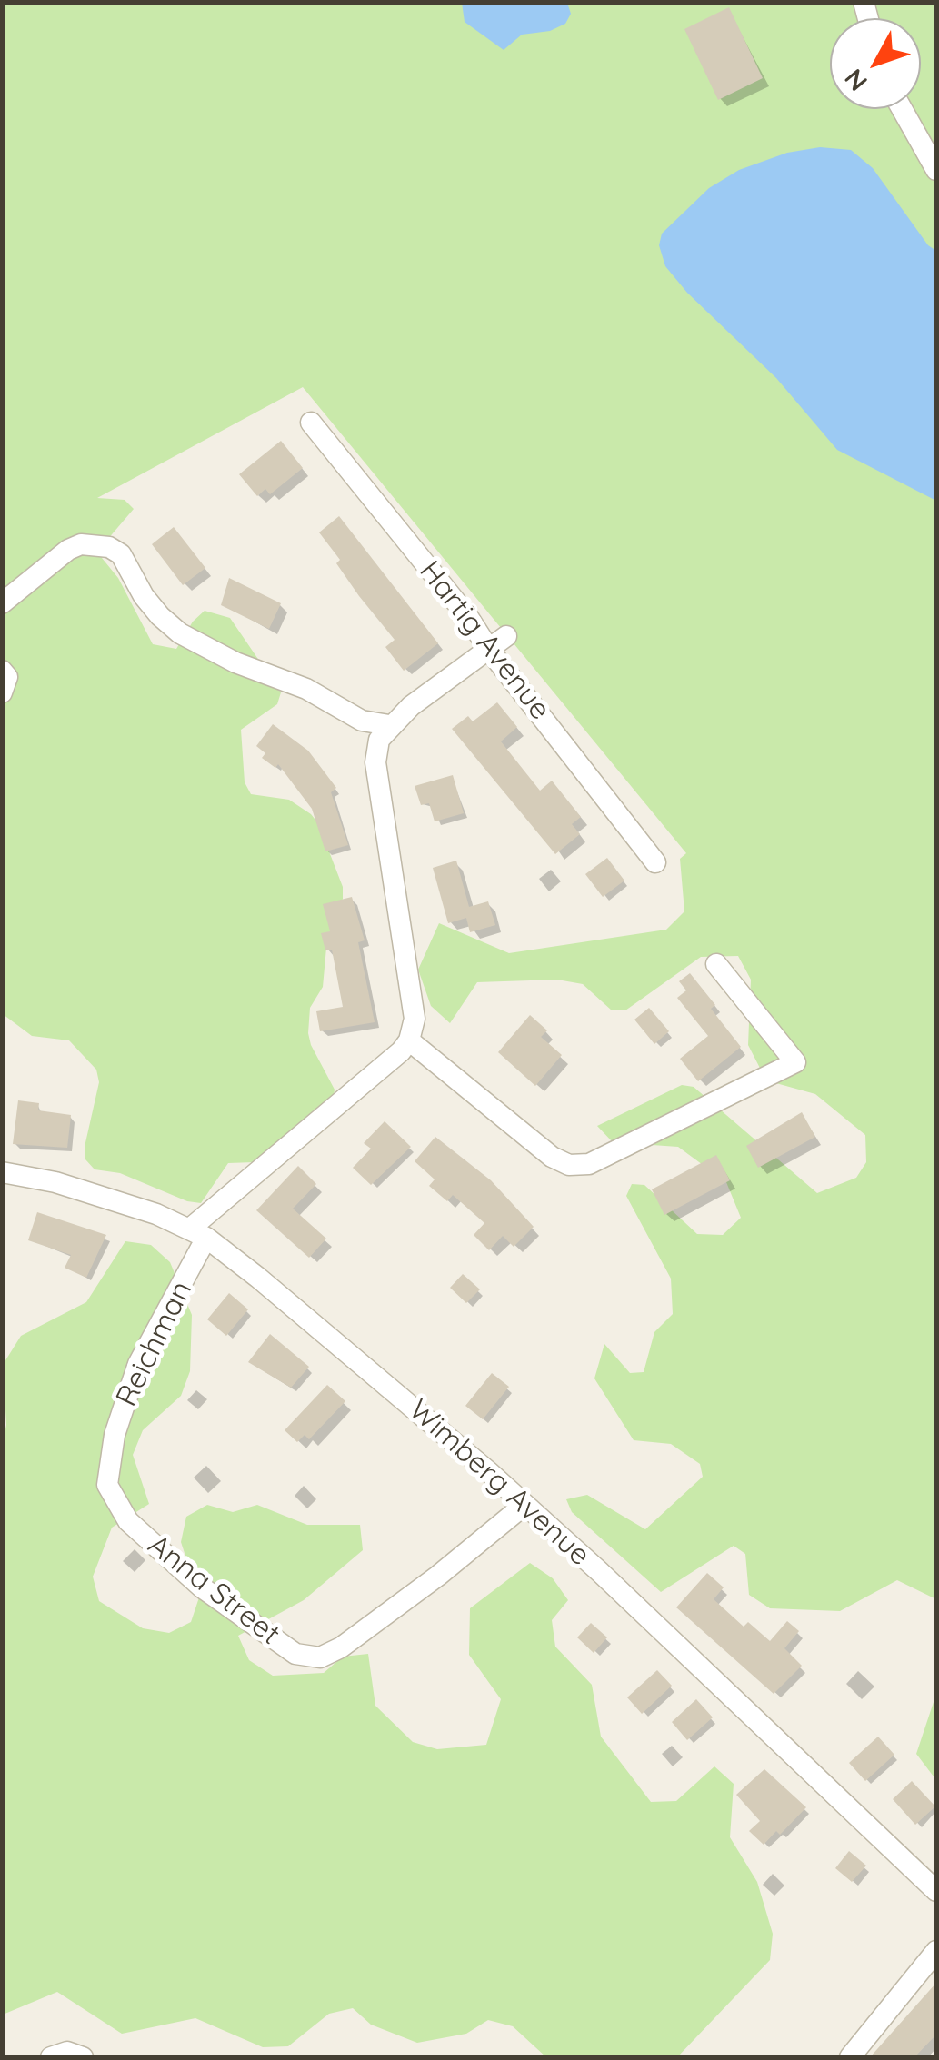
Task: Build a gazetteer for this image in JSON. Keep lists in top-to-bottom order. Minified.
{"streets":{"street":["Hartig Avenue","Reichman","Wimberg Avenue","Anna Street"]},"crossings":[["Reichman","Wimberg Avenue"],["Reichman","Anna Street"],["Wimberg Avenue","Anna Street"]],"north":"bottom left"}
